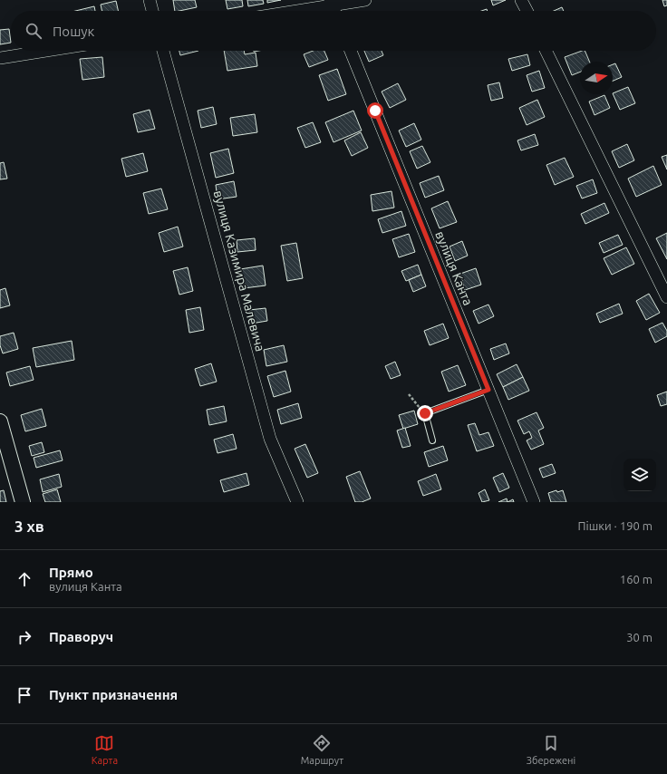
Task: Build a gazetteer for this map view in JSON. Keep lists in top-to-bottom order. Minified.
{"streets":{"street":["вулиця Канта","вулиця Казимира Малевича"]},"north":"right","page":{"search":"Пошук","heading":["3 хв","Пішки · 190 m"],"list":[["Прямо","вулиця Канта","160 m"],["Праворуч","30 m"],"Пункт призначення"],"nav":["Карта","Маршрут","Збережені"]}}
